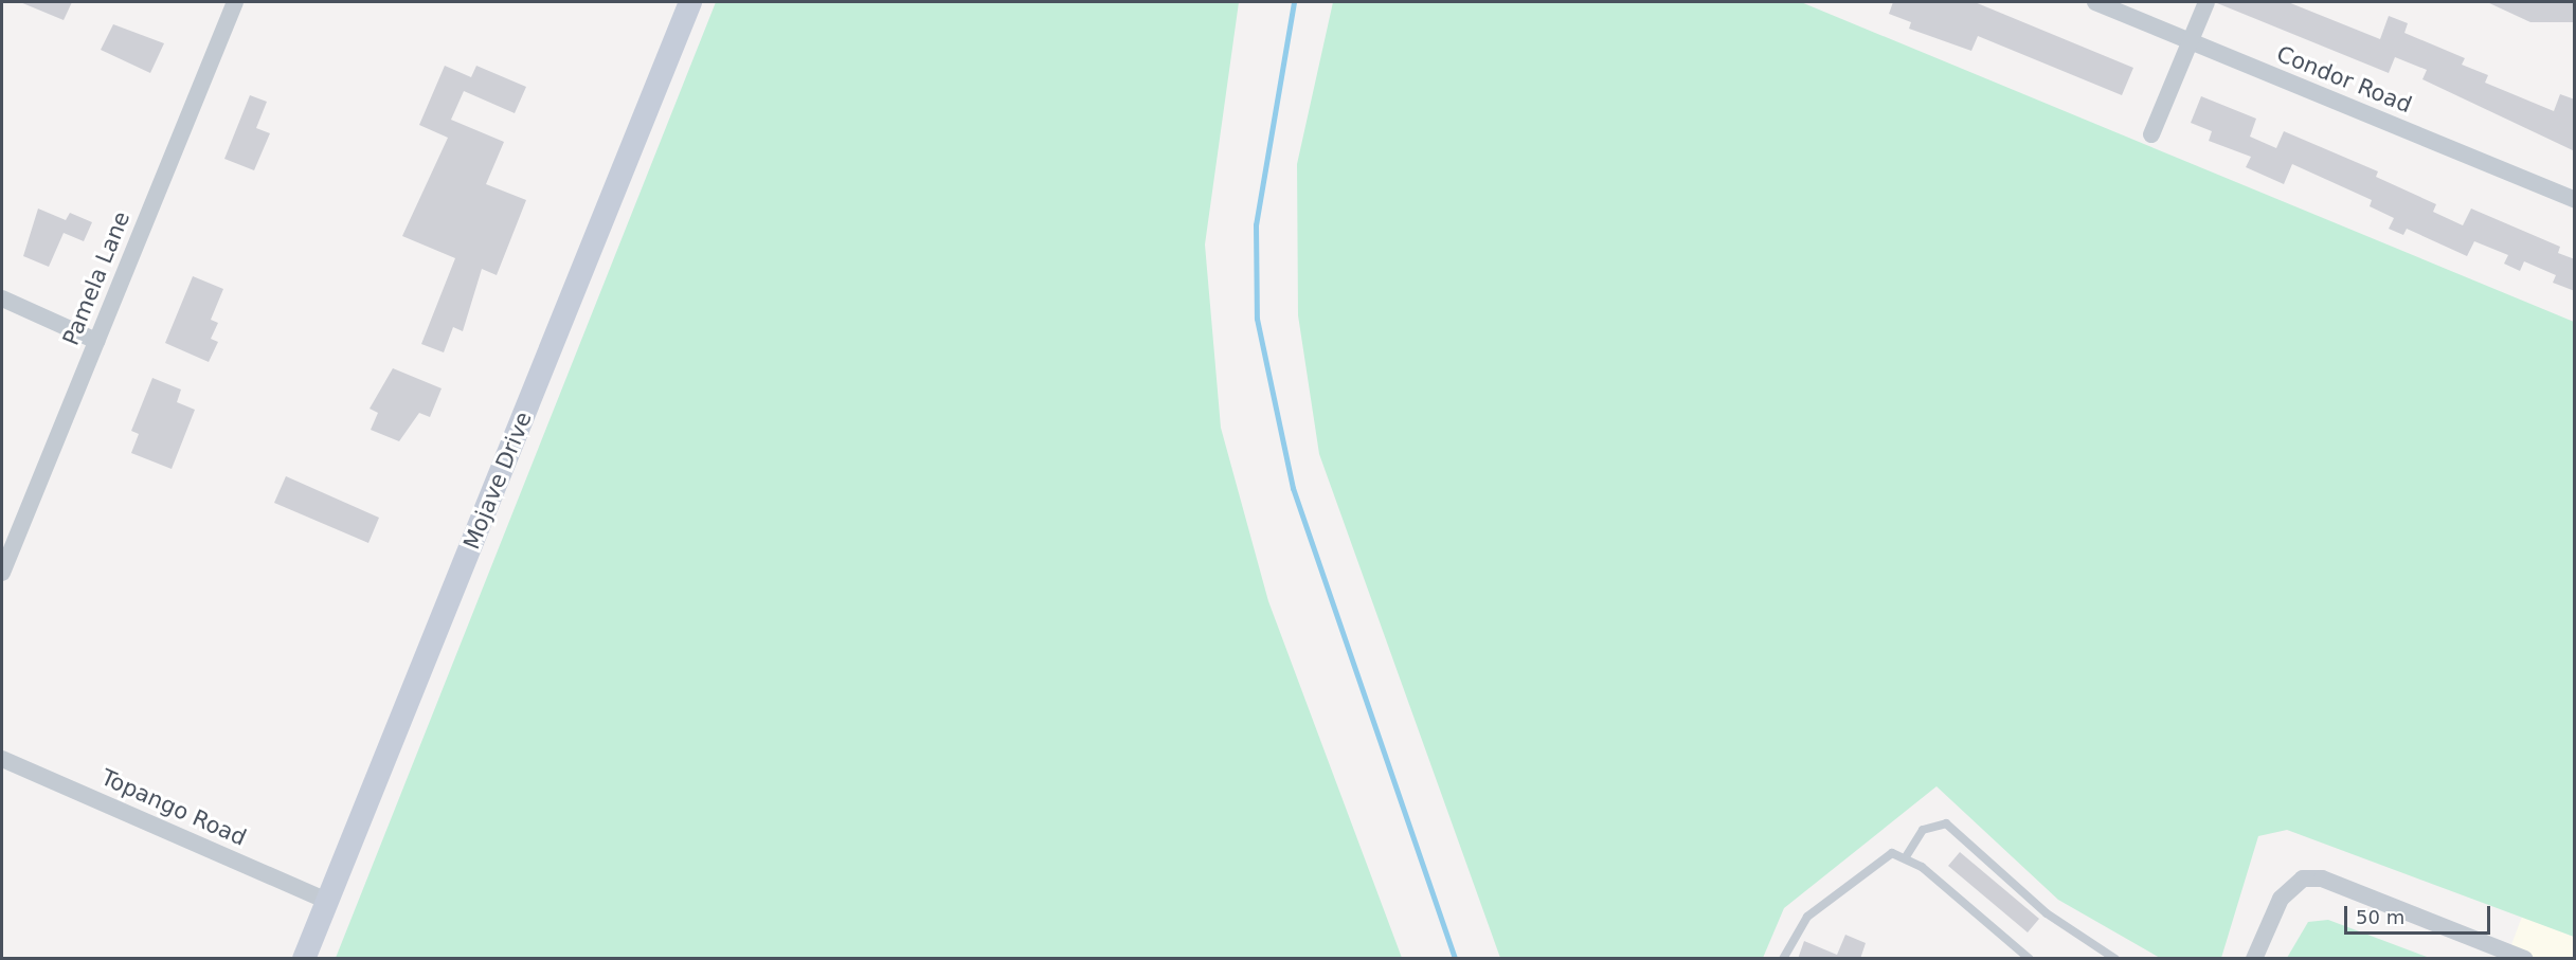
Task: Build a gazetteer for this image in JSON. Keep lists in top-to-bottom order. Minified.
{"streets":{"main road":["Mojave Drive"],"street":["Condor Road","Pamela Lane","Topango Road"]},"crossings":[["Mojave Drive","Topango Road"]],"scale_bar":"50 m"}
